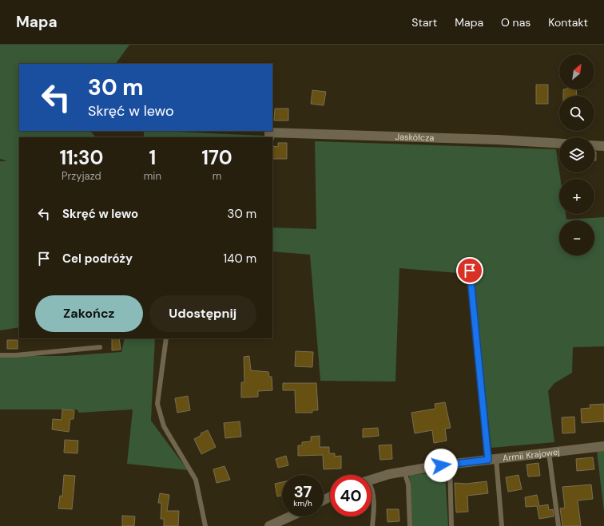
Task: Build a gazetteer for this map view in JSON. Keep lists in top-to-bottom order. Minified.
{"streets":{"street":["Jaskółcza","Armii Krajowej"]},"north":"top right","page":{"header":"Mapa","nav":["Start","Mapa","O nas","Kontakt"],"map_buttons":["+","−"],"turn":["30 m","Skręć w lewo"],"eta":["11:30","Przyjazd","1","min","170","m"],"list":[{"name":"Skręć w lewo","value":"30 m"},{"name":"Cel podróży","value":"140 m"}],"buttons":["Zakończ","Udostępnij"],"speed":"37 km/h","limit":"40"}}
